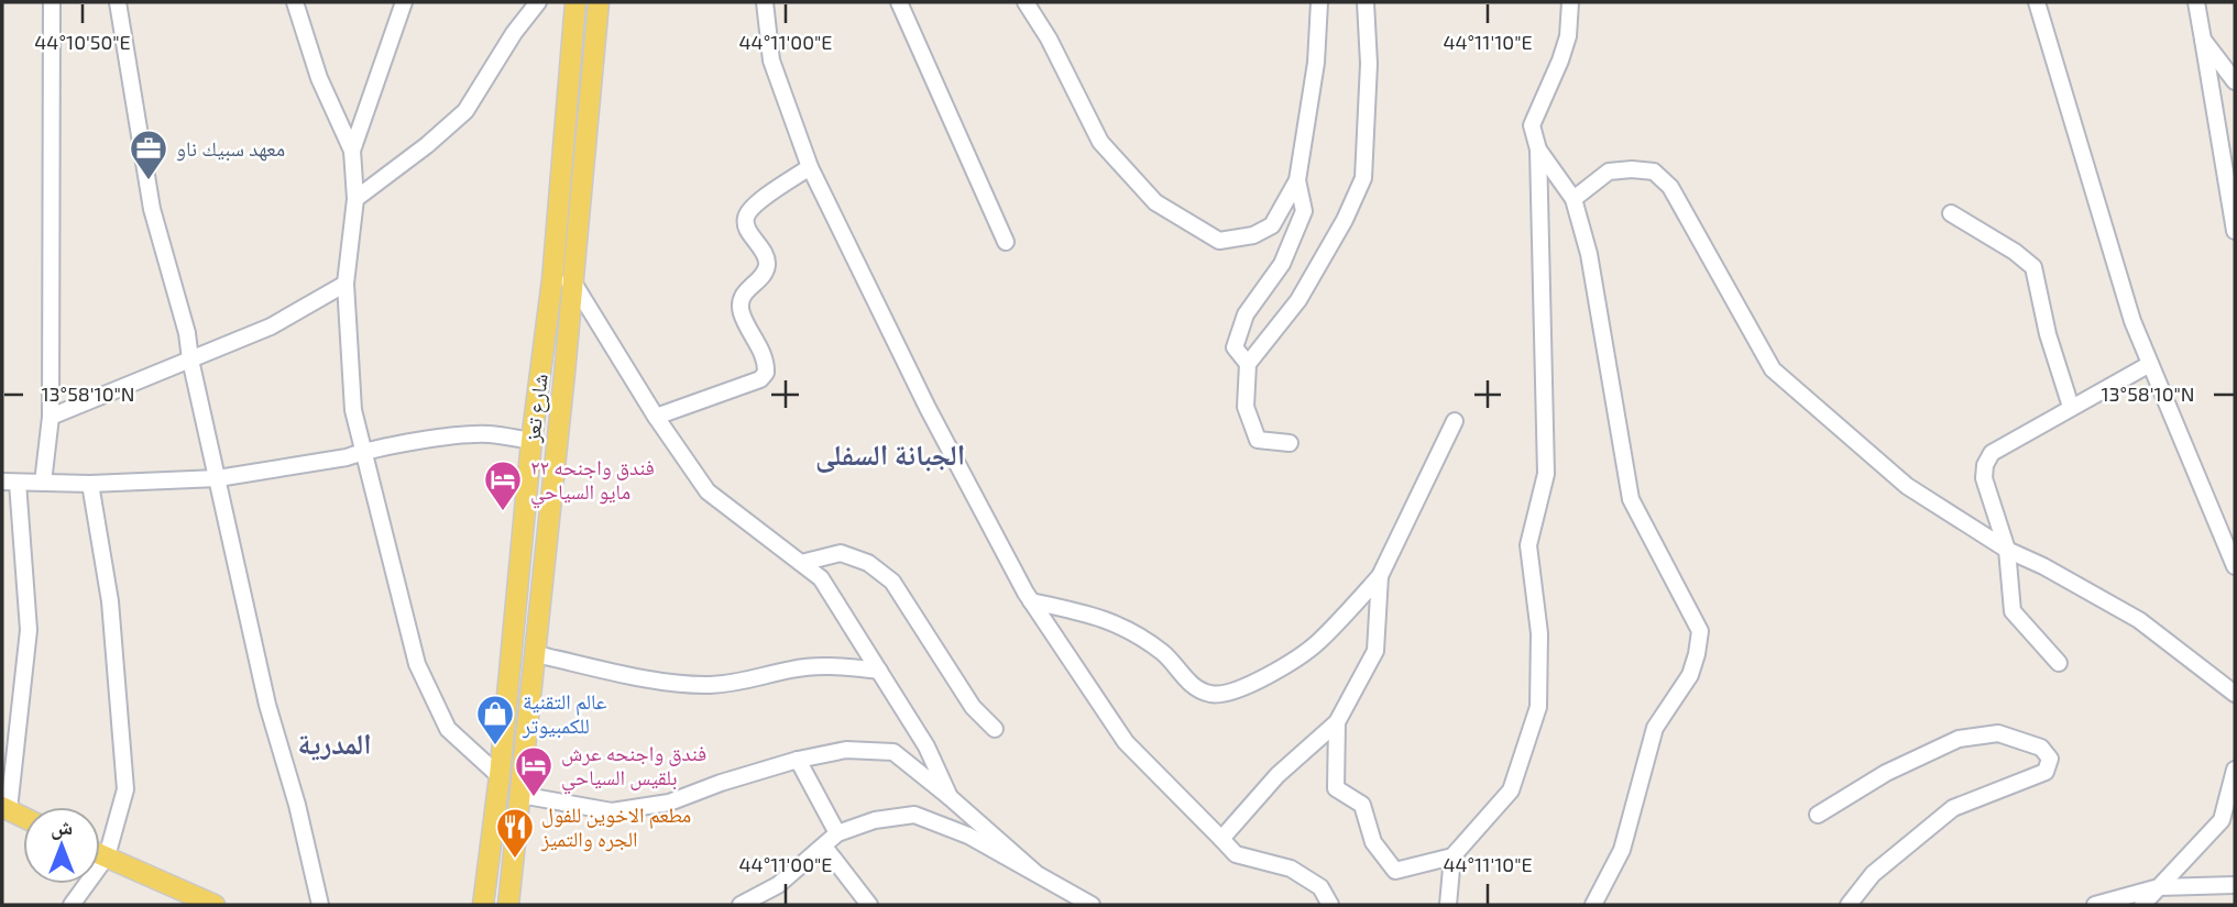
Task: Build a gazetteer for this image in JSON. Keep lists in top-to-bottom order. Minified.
{"streets":{"main road":["شارع تعز"]},"districts":["الجبانة السفلى","المدرية"],"places":{"office":["معهد سبيك ناو"],"hotel":["فندق واجنحه ٢٢ مايو السياحي","فندق واجنحه عرش بلقيس السياحي"],"shop":["عالم التقنية للكمبيوتر"],"restaurant":["مطعم الاخوين للفول الجره والتميز"]},"north":"top","coordinates":["44°10'50\"E","44°11'00\"E","44°11'10\"E","13°58'10\"N"]}
